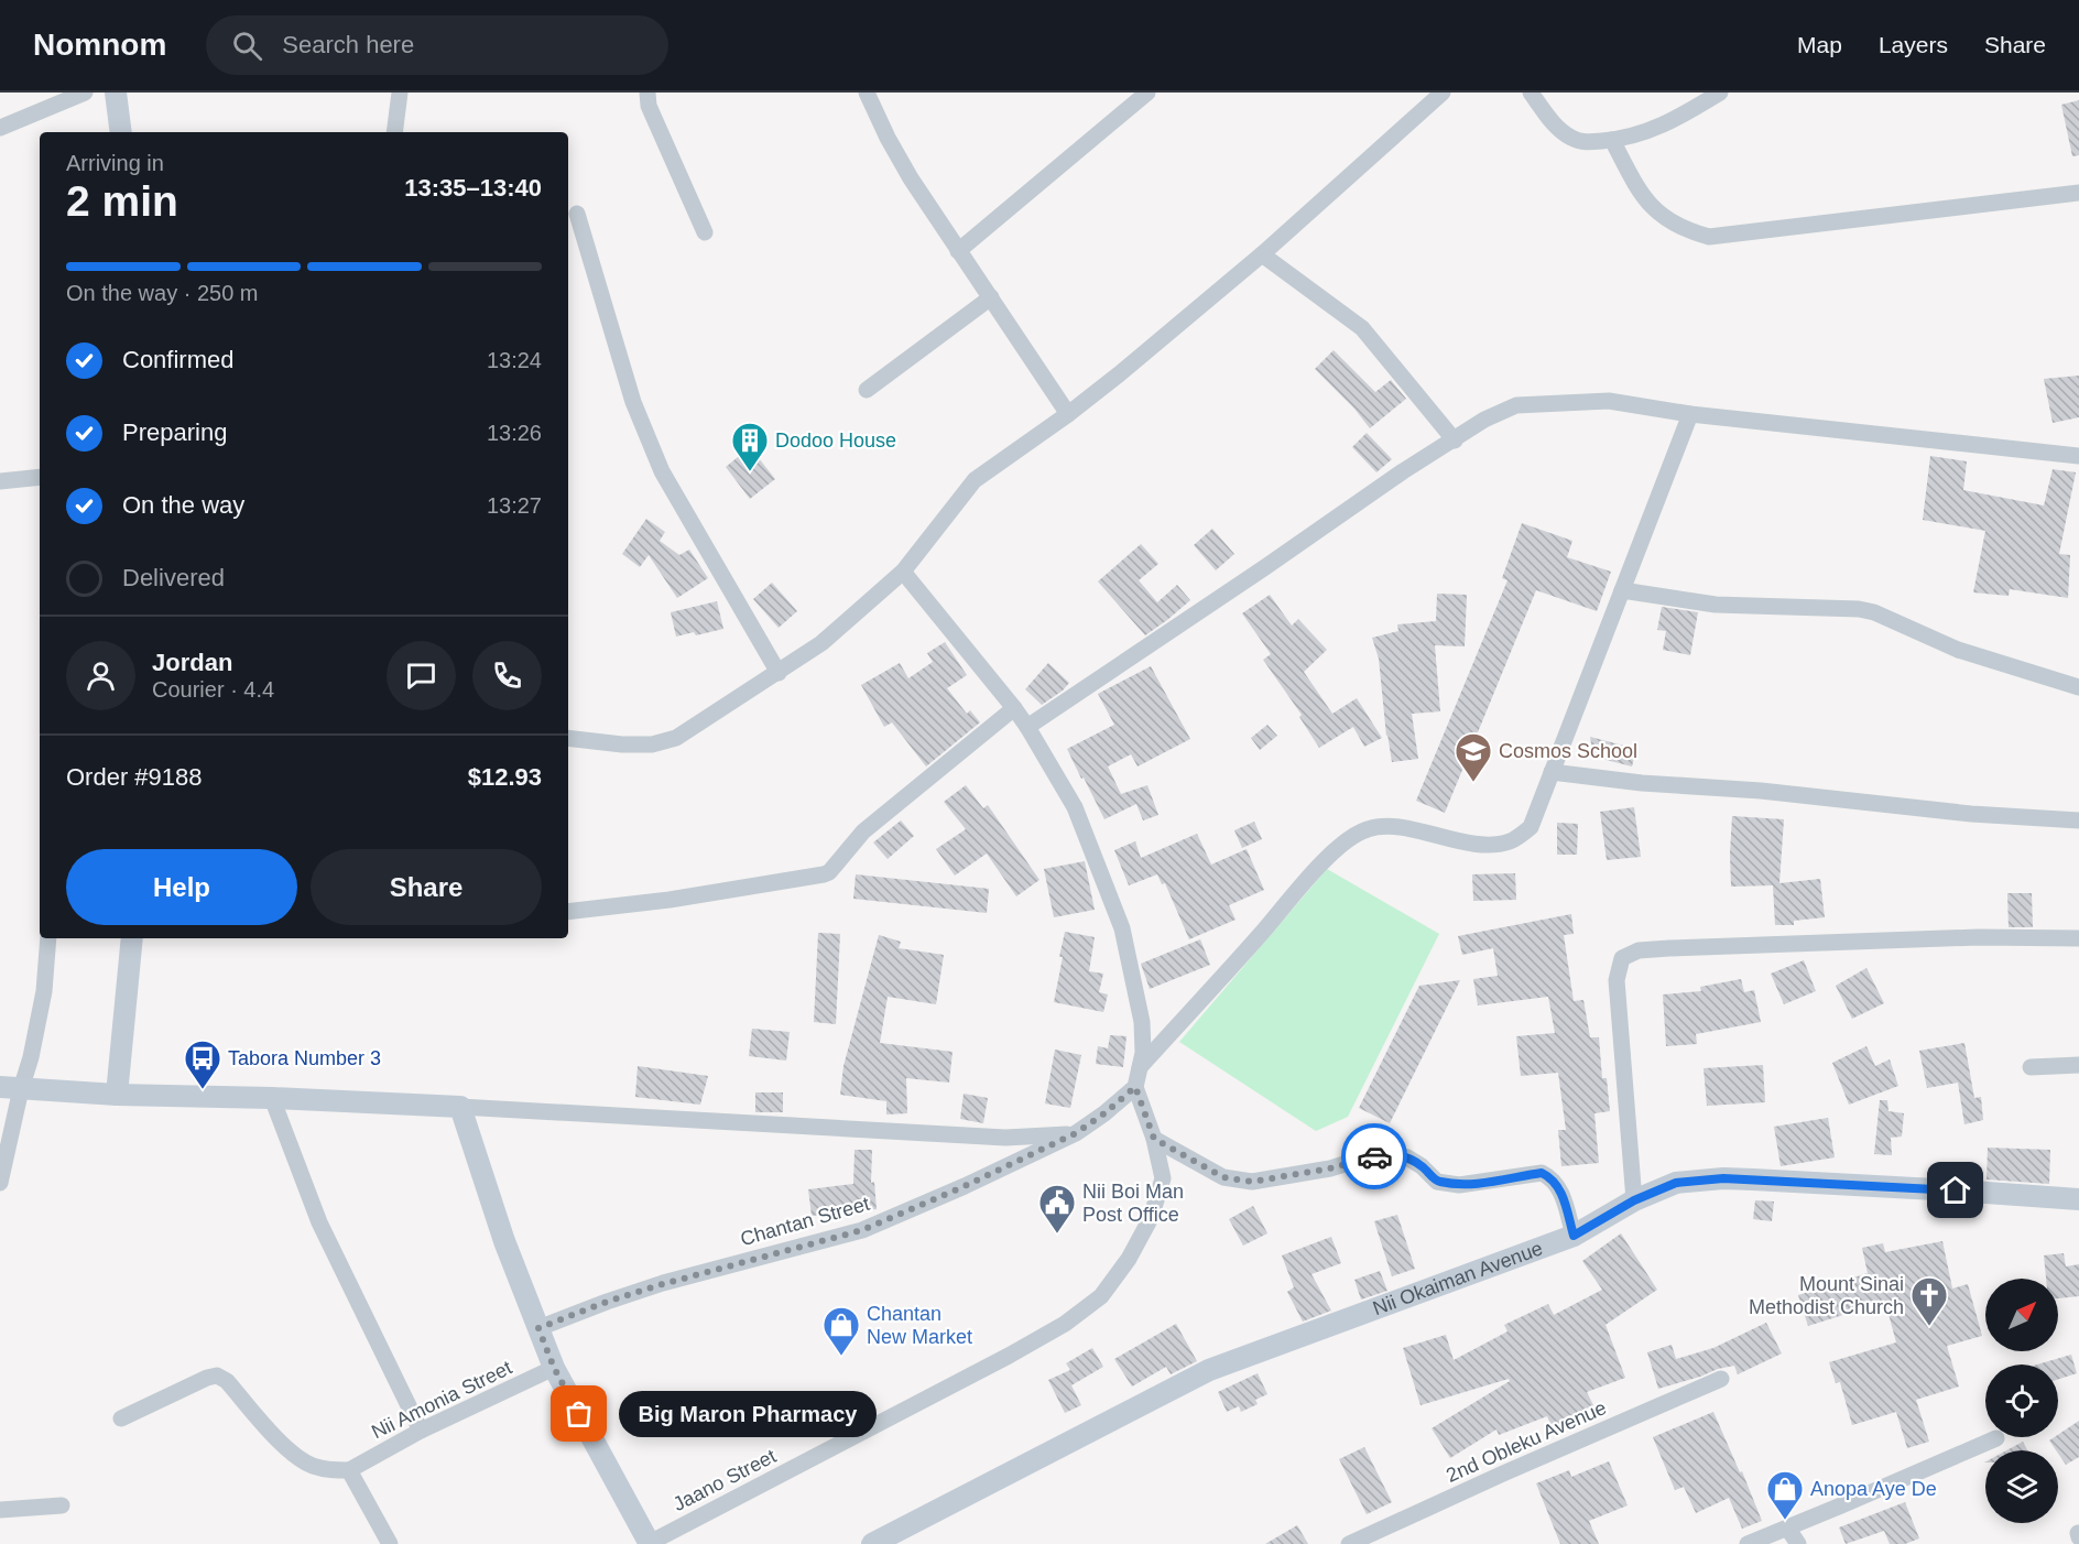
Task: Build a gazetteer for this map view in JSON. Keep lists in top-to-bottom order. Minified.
{"streets":{"street":["Chantan Street","Nii Okaiman Avenue","Nii Amonia Street","2nd Obleku Avenue","Jaano Street"]},"crossings":[["Chantan Street","Jaano Street"]],"places":{"building":["Dodoo House"],"school or university":["Cosmos School"],"bus stop":["Tabora Number 3"],"public building":["Nii Boi Man Post Office"],"church":["Mount Sinai Methodist Church"],"shop":["Chantan New Market","Anopa Aye De"],"other":["Big Maron Pharmacy"]},"north":"top right","page":{"header":"Nomnom","search":"Search here","nav":["Map","Layers","Share"],"heading":["2 min","Arriving in","13:35–13:40"],"panel":["Jordan","Courier · 4.4","Order #9188","$12.93"],"bar":"On the way · 250 m","list":[["Confirmed","13:24"],["Preparing","13:26"],["On the way","13:27"],"Delivered"],"buttons":["Help","Share"],"bubble":"Big Maron Pharmacy"}}
